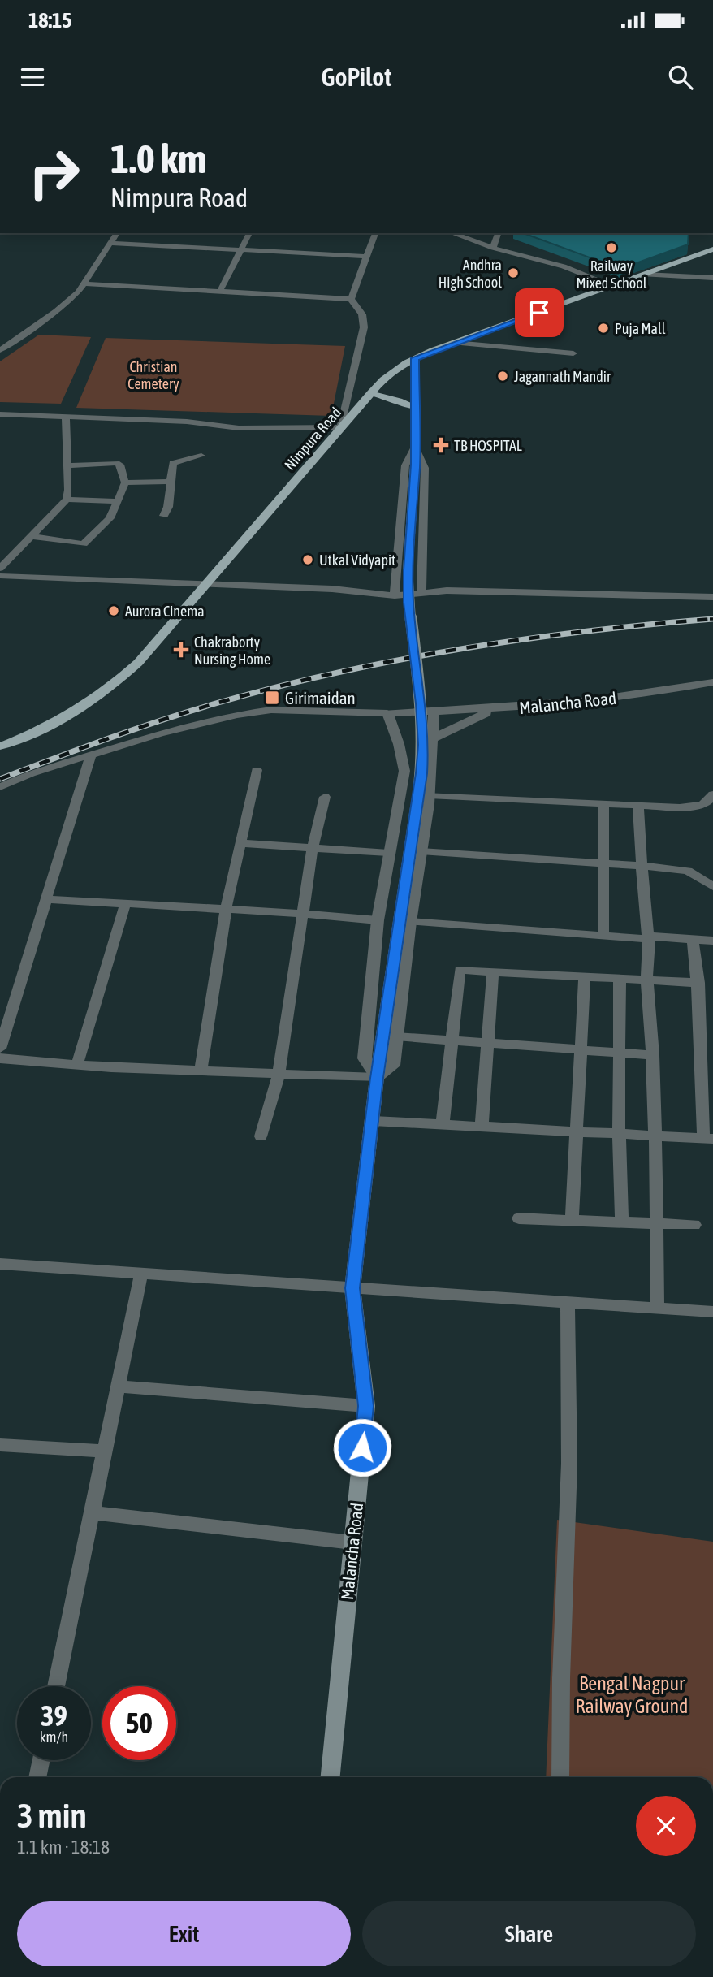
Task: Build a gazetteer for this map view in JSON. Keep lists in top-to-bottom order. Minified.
{"streets":{"main road":["Nimpura Road","Malancha Road"]},"crossings":[["Nimpura Road","Malancha Road"]],"parks":["Christian Cemetery","Bengal Nagpur Railway Ground"],"places":{"other":["Railway Mixed School","Andhra High School","Puja Mall","Jagannath Mandir","Utkal Vidyapit","Aurora Cinema"],"health":["TB HOSPITAL","Chakraborty Nursing Home"],"transit":["Girimaidan"]},"page":{"status":"18:15","header":"GoPilot","turn":["1.0 km","Nimpura Road"],"speed":"39 km/h","limit":"50","heading":["3 min","1.1 km · 18:18"],"buttons":["Exit","Share"]}}
